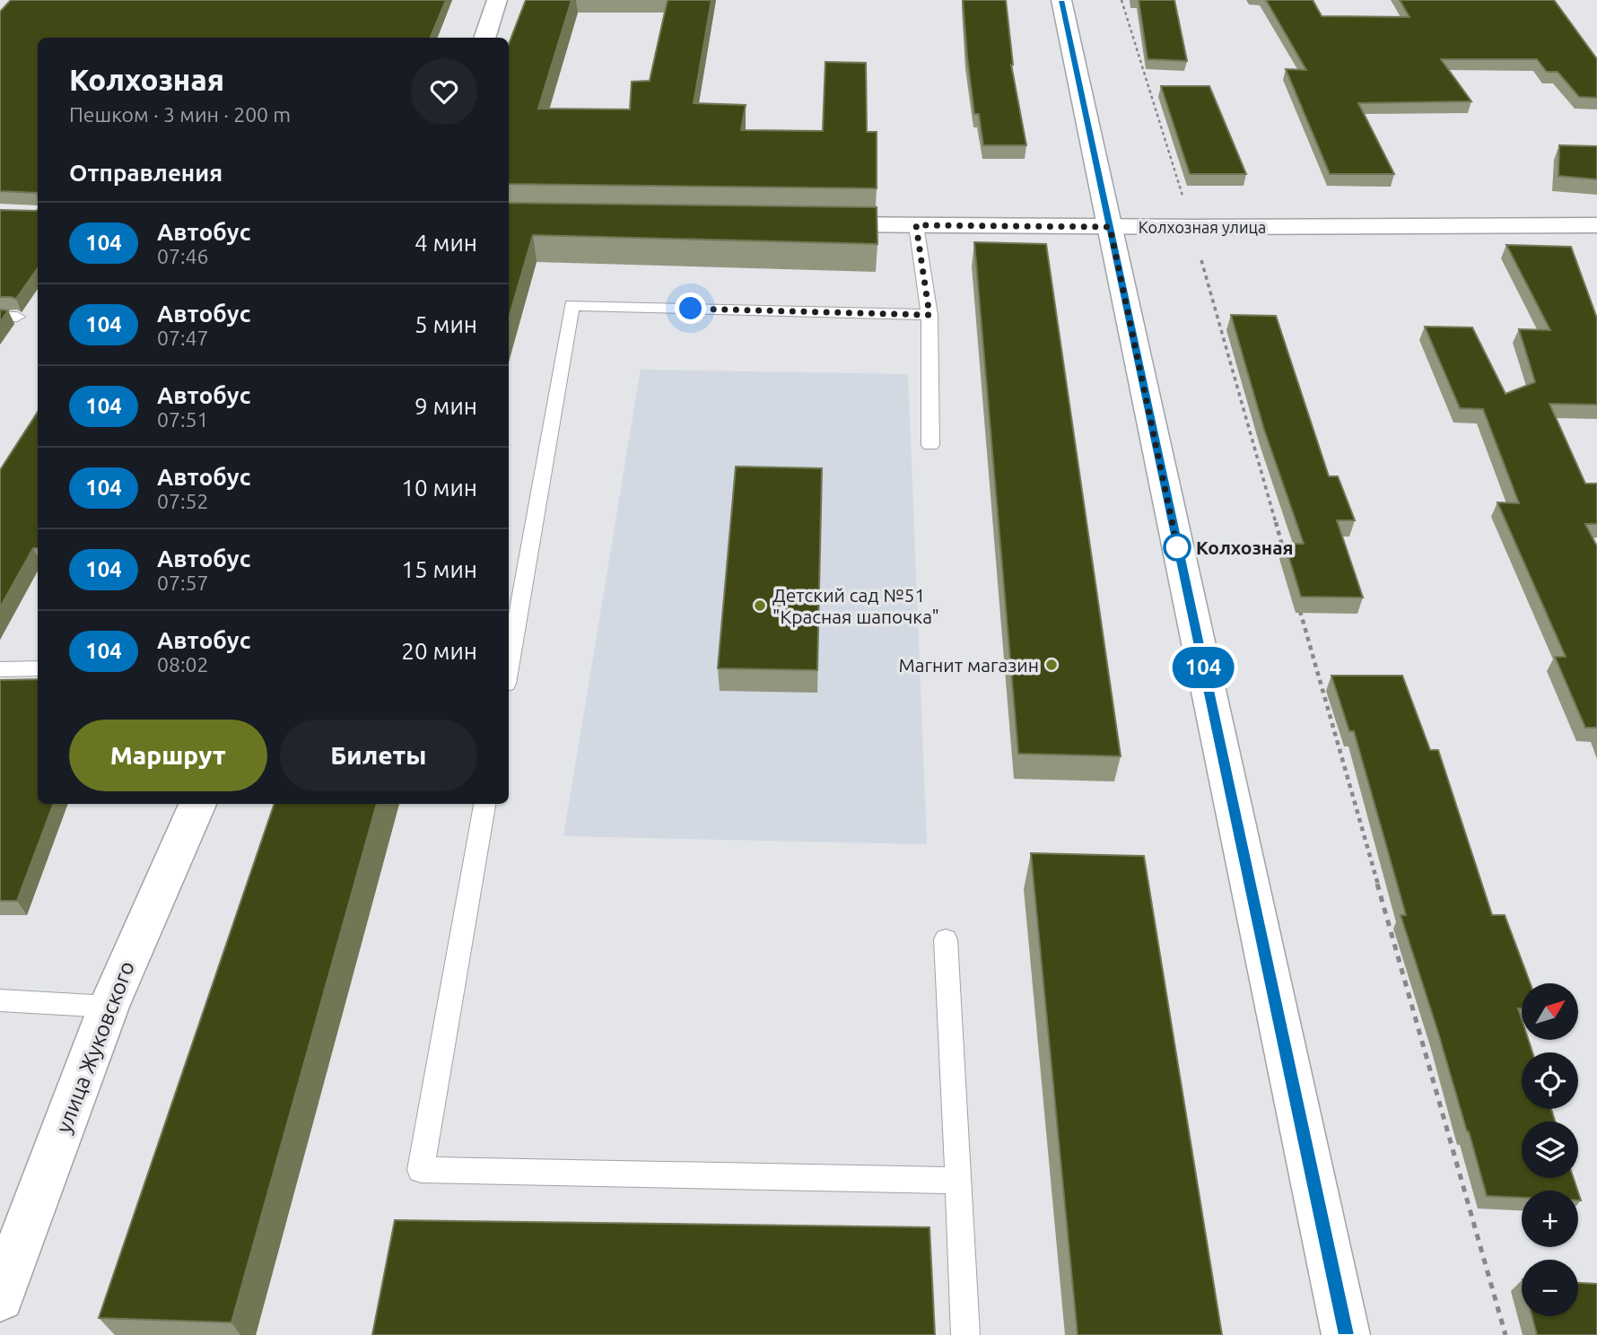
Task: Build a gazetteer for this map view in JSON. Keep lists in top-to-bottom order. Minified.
{"streets":{"main road":["Колхозная улица","улица Жуковского"]},"places":["Колхозная","Детский сад №51 \"Красная шапочка\"","Магнит магазин"],"lines":["bus line 104"],"north":"top right","page":{"on_map":"104","heading":[["Колхозная","Пешком · 3 мин · 200 m"],"Отправления"],"list":[{"mark":"104","name":"Автобус","note":"07:46","value":"4 мин"},{"mark":"104","name":"Автобус","note":"07:47","value":"5 мин"},{"mark":"104","name":"Автобус","note":"07:51","value":"9 мин"},{"mark":"104","name":"Автобус","note":"07:52","value":"10 мин"},{"mark":"104","name":"Автобус","note":"07:57","value":"15 мин"},{"mark":"104","name":"Автобус","note":"08:02","value":"20 мин"}],"buttons":["Маршрут","Билеты"],"map_buttons":["+","−"]}}
